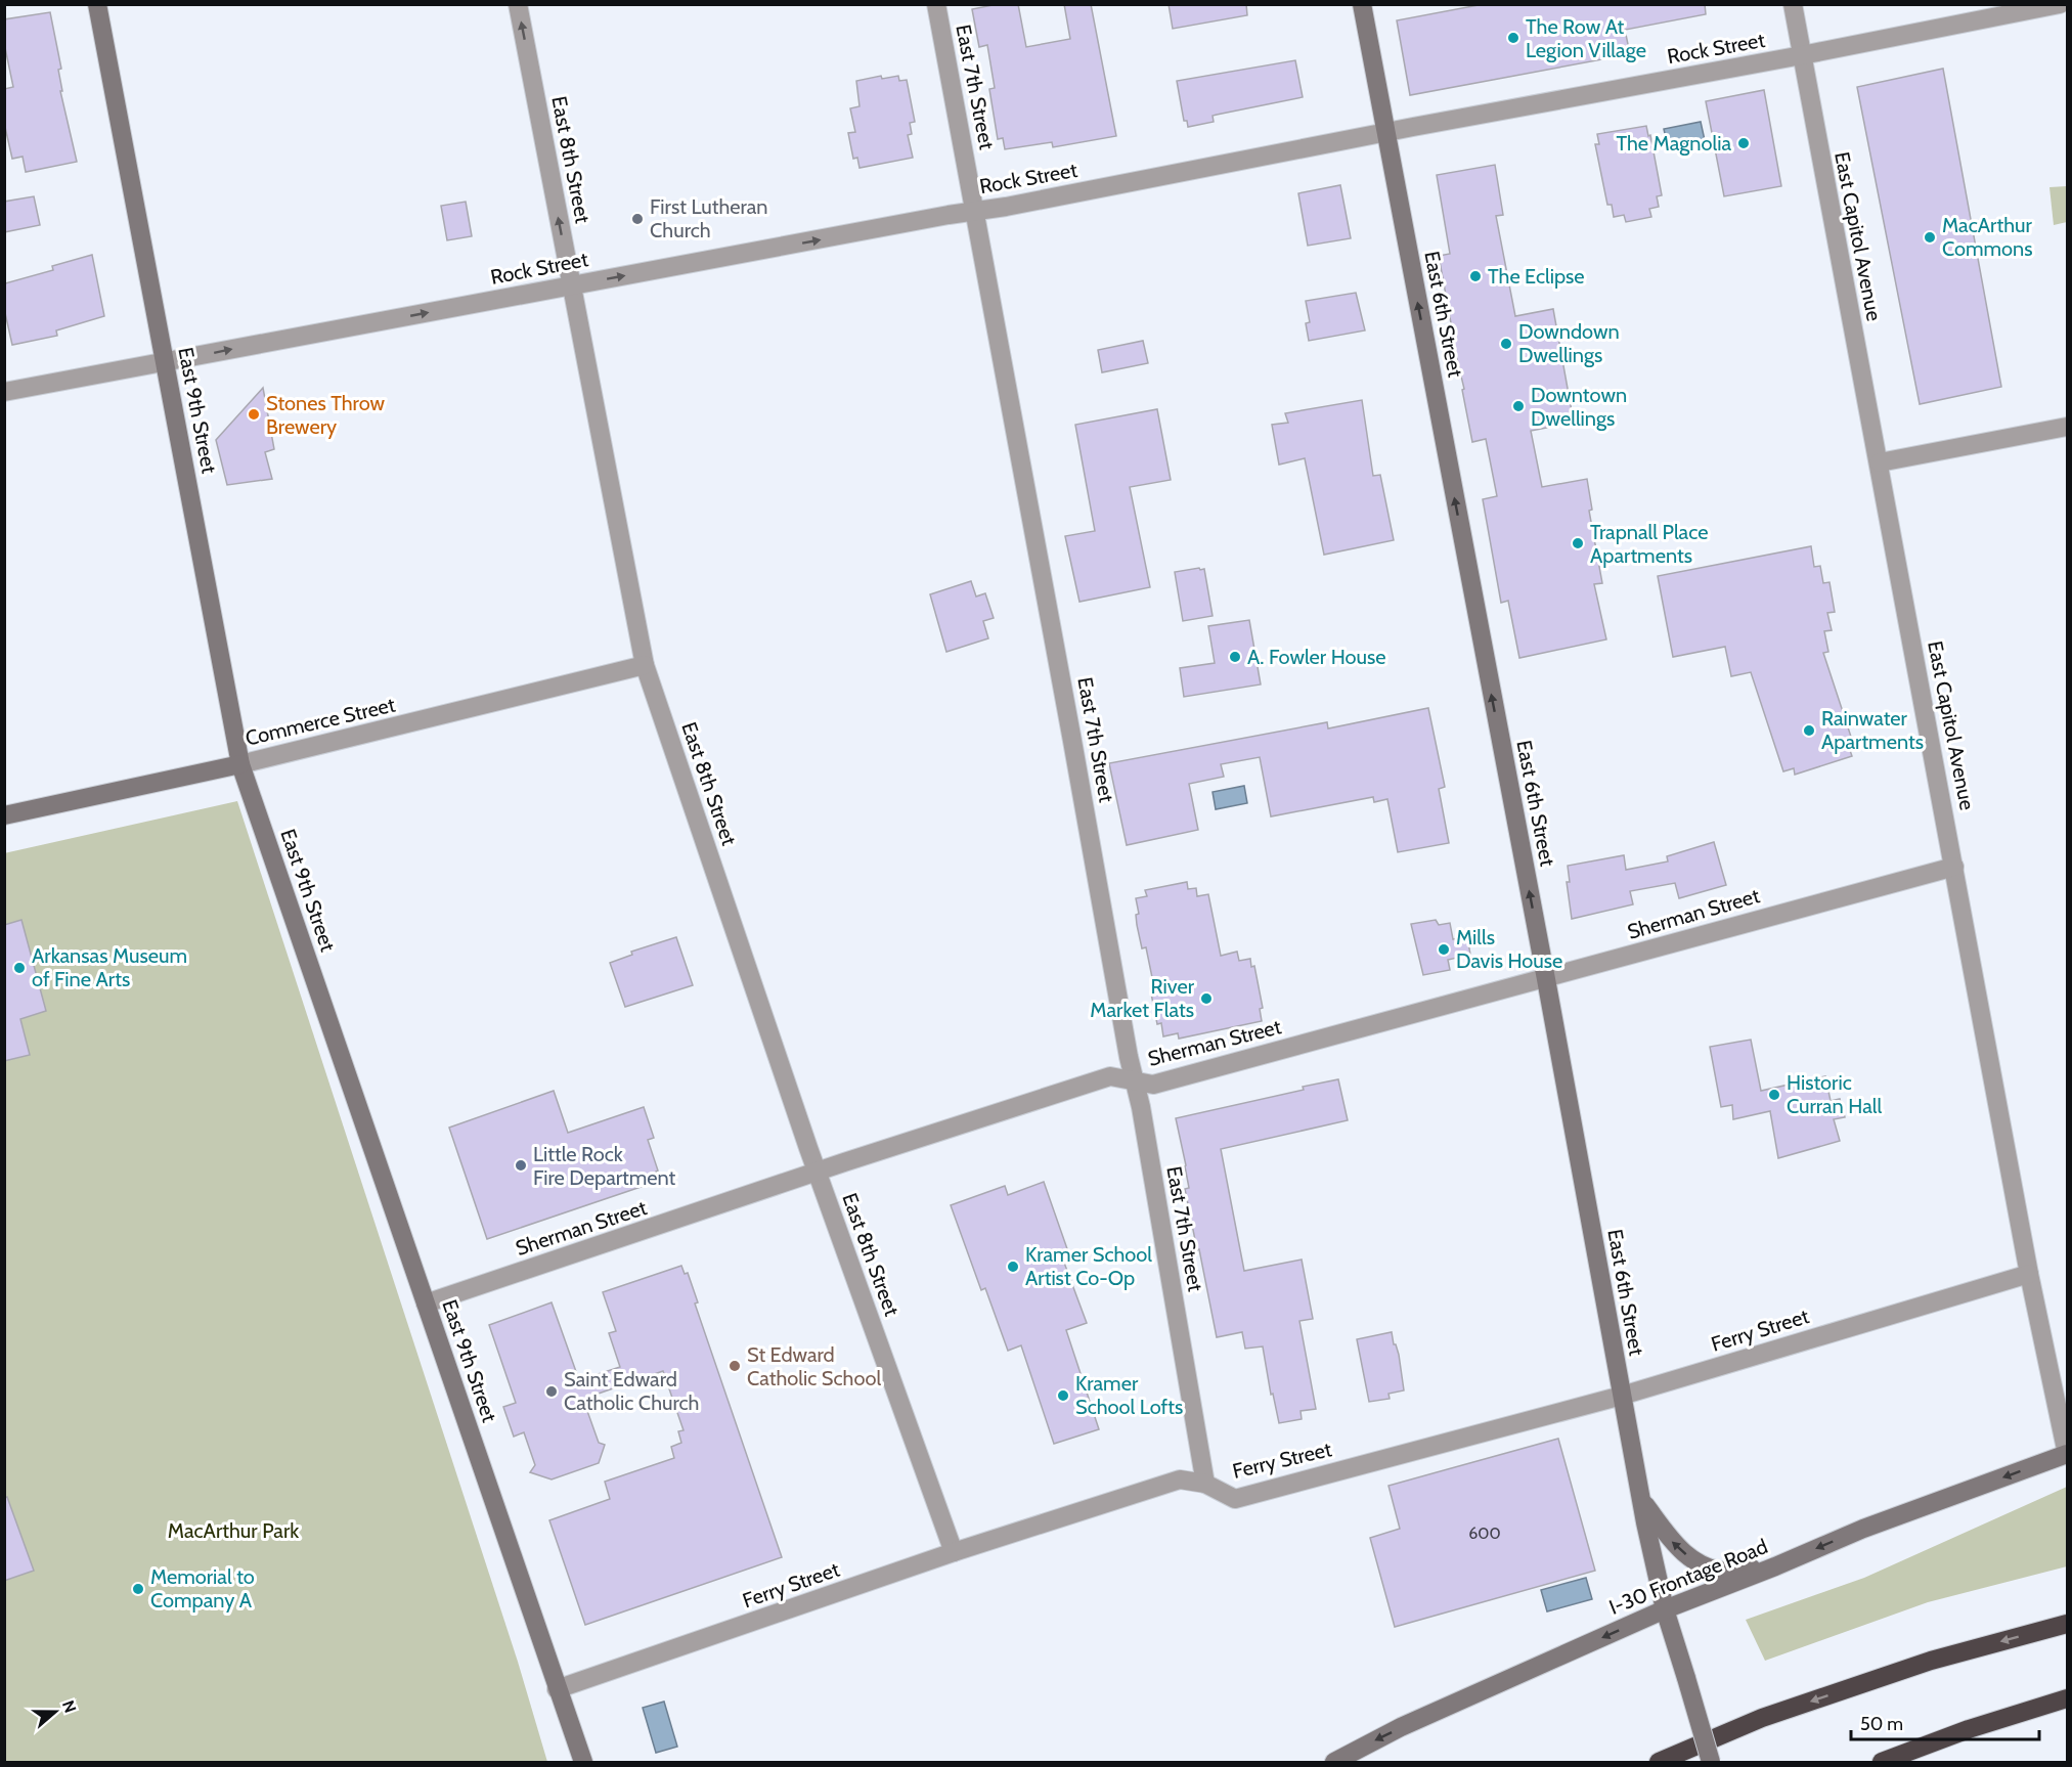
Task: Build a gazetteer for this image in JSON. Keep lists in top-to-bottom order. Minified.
{"streets":{"main road":["East 6th Street","East 9th Street","Commerce Street","I-30 Frontage Road"],"street":["Rock Street","East 7th Street","East 8th Street","East Capitol Avenue","Sherman Street","Ferry Street"]},"crossings":[["Rock Street","East 7th Street"],["Rock Street","East 8th Street"],["Rock Street","East Capitol Avenue"],["Rock Street","East 6th Street"],["Rock Street","East 9th Street"],["East 7th Street","Sherman Street"],["East 7th Street","Ferry Street"],["East 8th Street","Commerce Street"],["East 8th Street","Sherman Street"],["East 8th Street","Ferry Street"],["East Capitol Avenue","Sherman Street"],["East Capitol Avenue","Ferry Street"],["East Capitol Avenue","I-30 Frontage Road"],["East 6th Street","Sherman Street"],["East 6th Street","Ferry Street"],["East 6th Street","I-30 Frontage Road"],["East 9th Street","Commerce Street"],["East 9th Street","Sherman Street"],["East 9th Street","Ferry Street"]],"one_way":["Rock Street","East 6th Street","I-30 Frontage Road"],"parks":["MacArthur Park"],"places":["The Row At Legion Village","The Magnolia","First Lutheran Church","MacArthur Commons","The Eclipse","Downdown Dwellings","Downtown Dwellings","Stones Throw Brewery","Trapnall Place Apartments","A. Fowler House","Rainwater Apartments","Mills Davis House","Arkansas Museum of Fine Arts","River Market Flats","Historic Curran Hall","Little Rock Fire Department","Kramer School Artist Co-Op","St Edward Catholic School","Saint Edward Catholic Church","Kramer School Lofts","Memorial to Company A"],"house_numbers":["600"],"scale_bar":"50 m","north":"right"}
